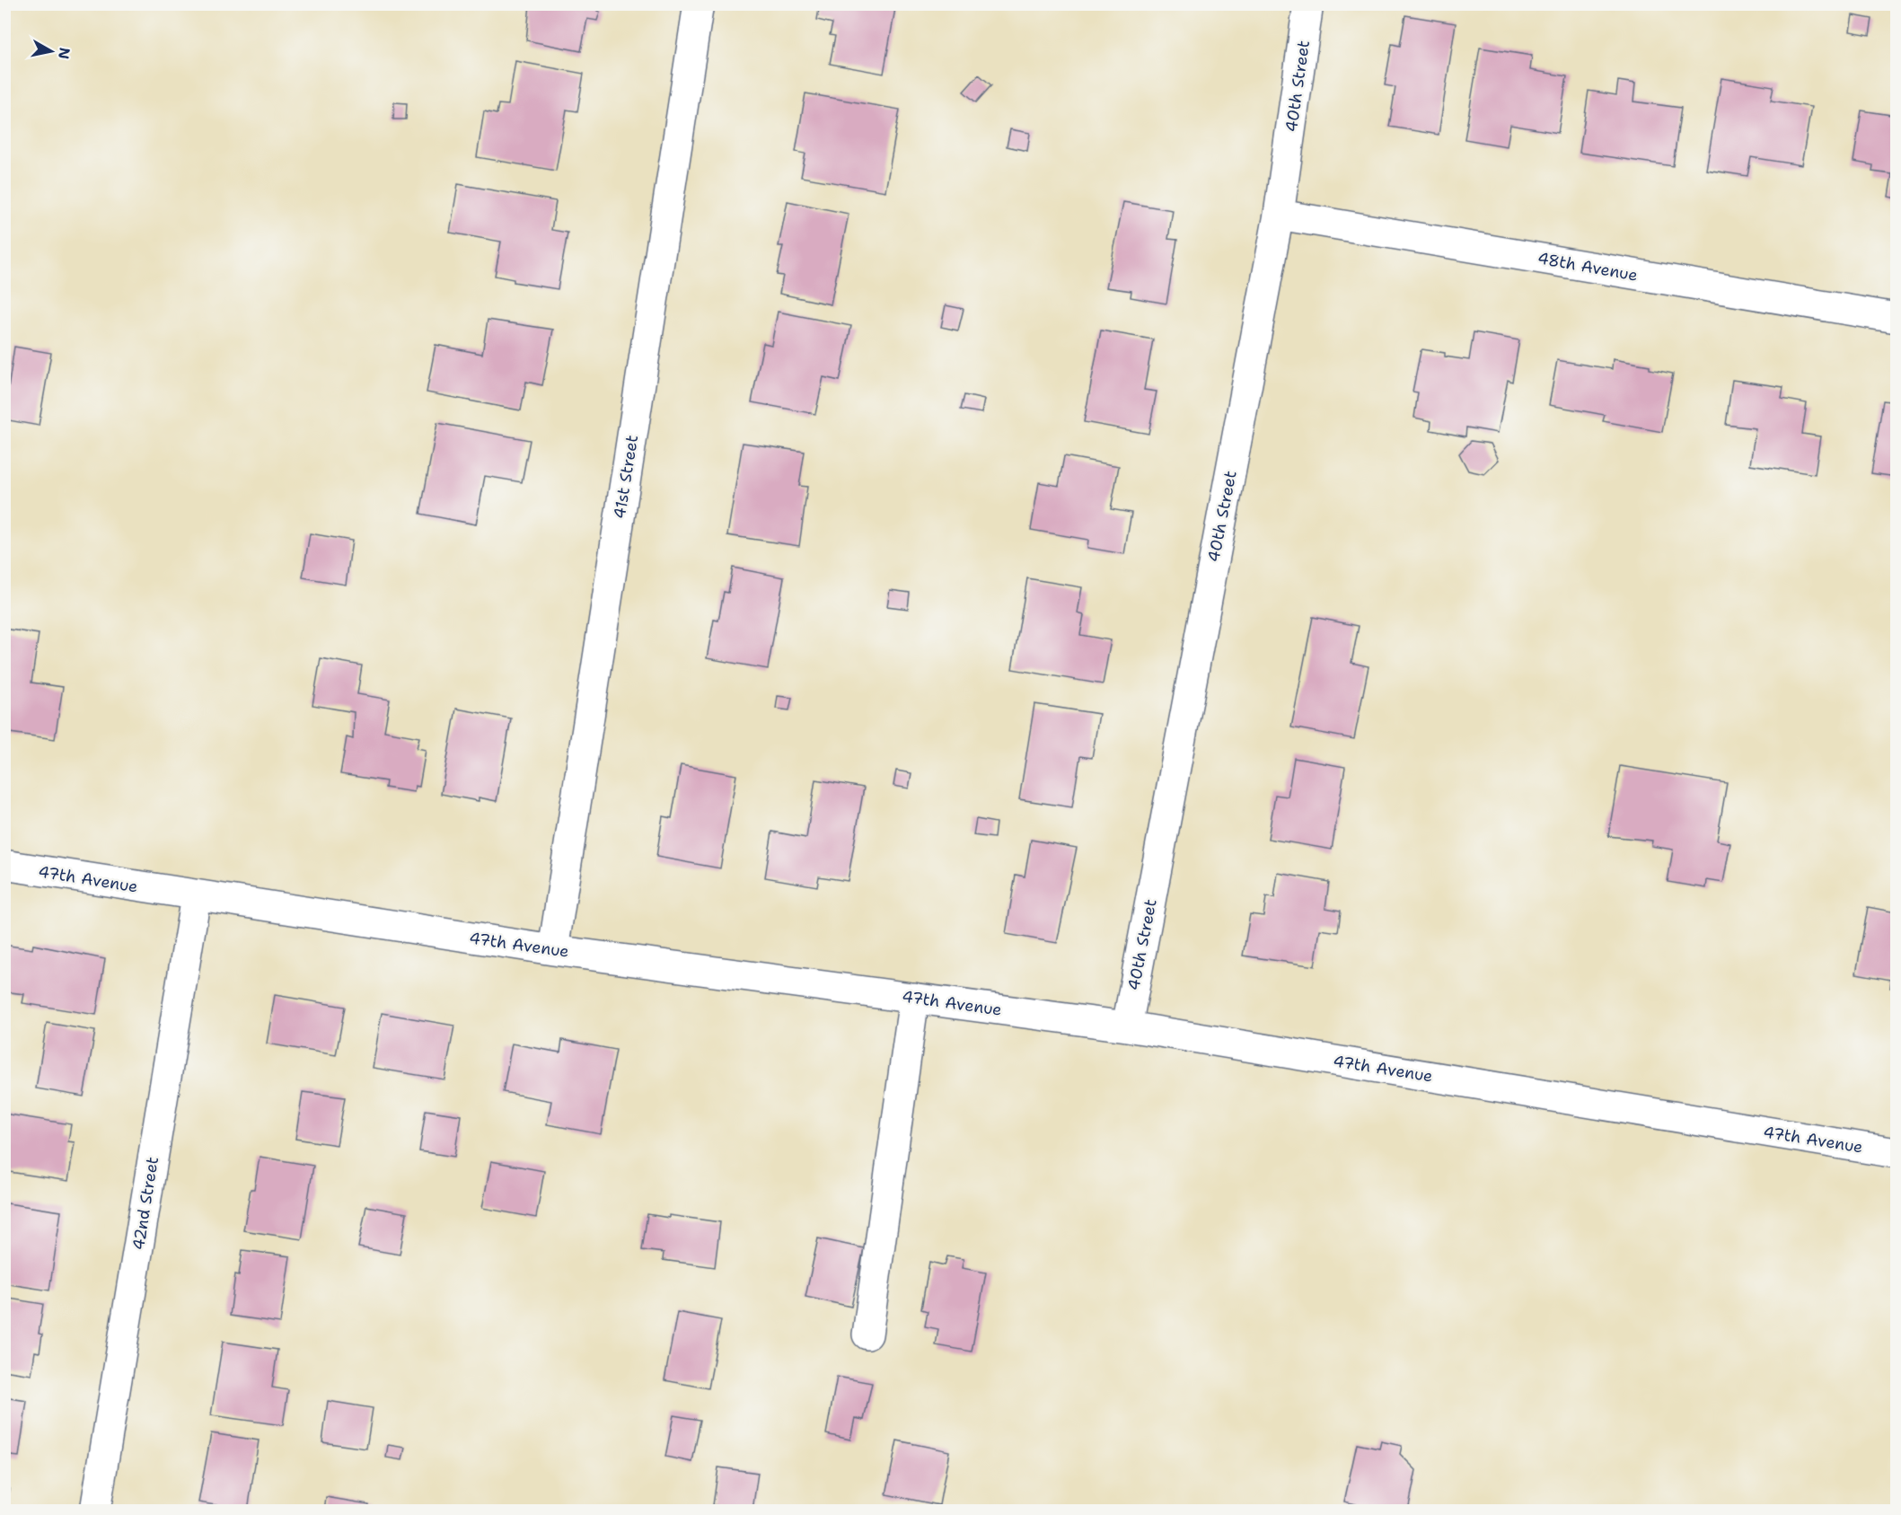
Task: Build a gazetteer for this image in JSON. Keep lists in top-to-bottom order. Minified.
{"streets":{"street":["40th Street","48th Avenue","41st Street","47th Avenue","42nd Street"]},"crossings":[["40th Street","48th Avenue"],["40th Street","47th Avenue"],["41st Street","47th Avenue"],["47th Avenue","42nd Street"]],"north":"right"}
